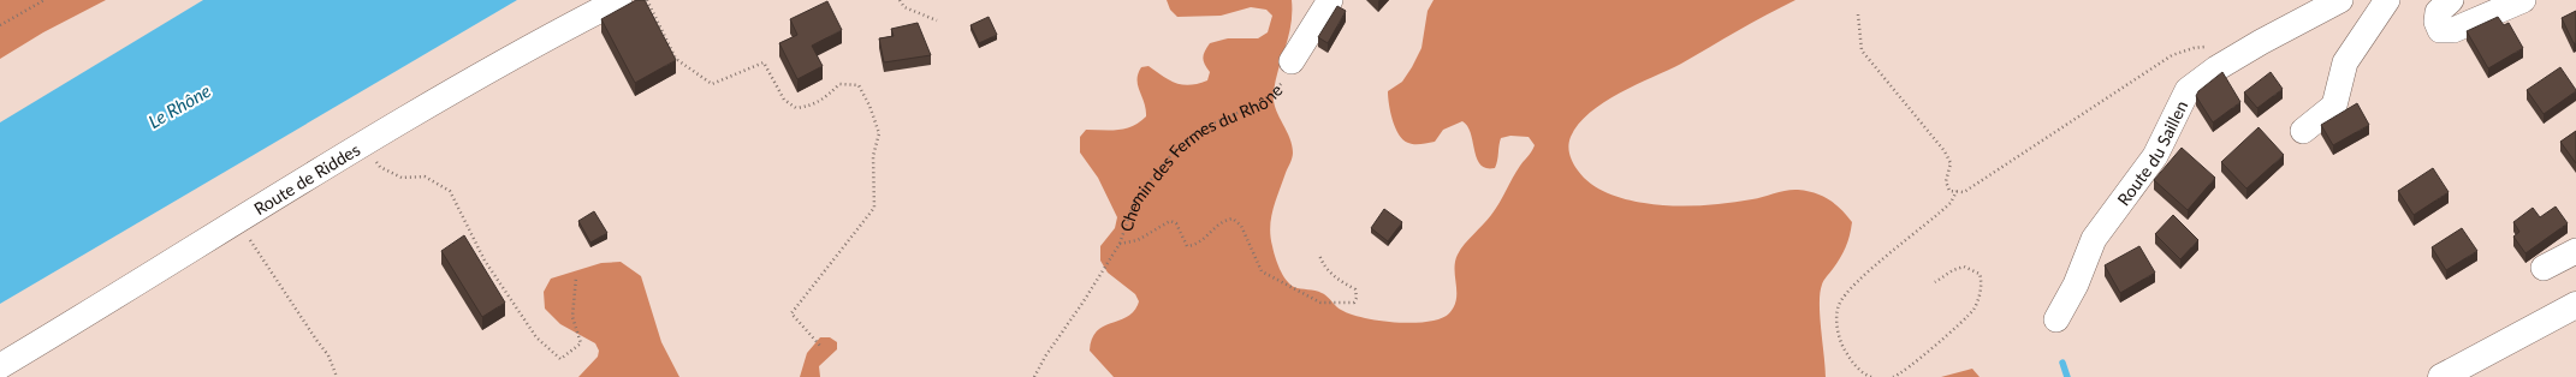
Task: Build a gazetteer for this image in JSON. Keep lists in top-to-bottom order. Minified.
{"streets":{"street":["Route du Saillen","Chemin des Fermes du Rhône","Route de Riddes"]},"water":["Le Rhône"]}
